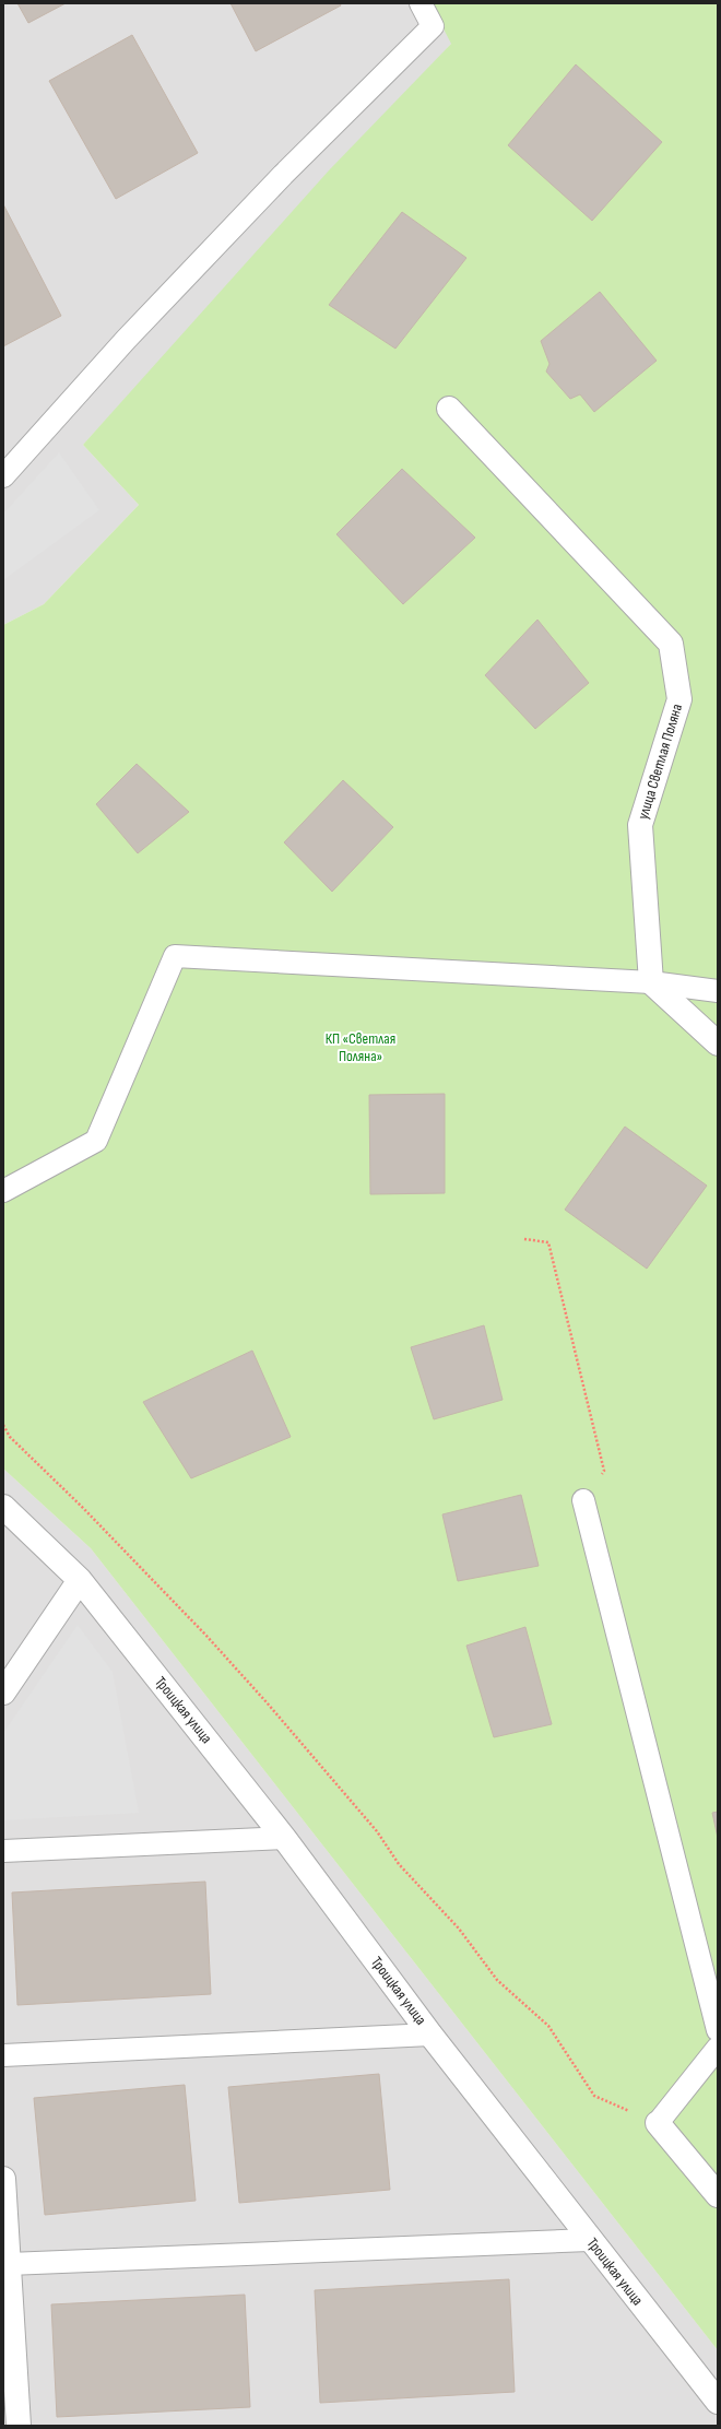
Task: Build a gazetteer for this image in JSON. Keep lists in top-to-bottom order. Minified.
{"streets":{"street":["улица Светлая Поляна","Троицкая улица"]},"parks":["КП «Светлая Поляна»"]}
